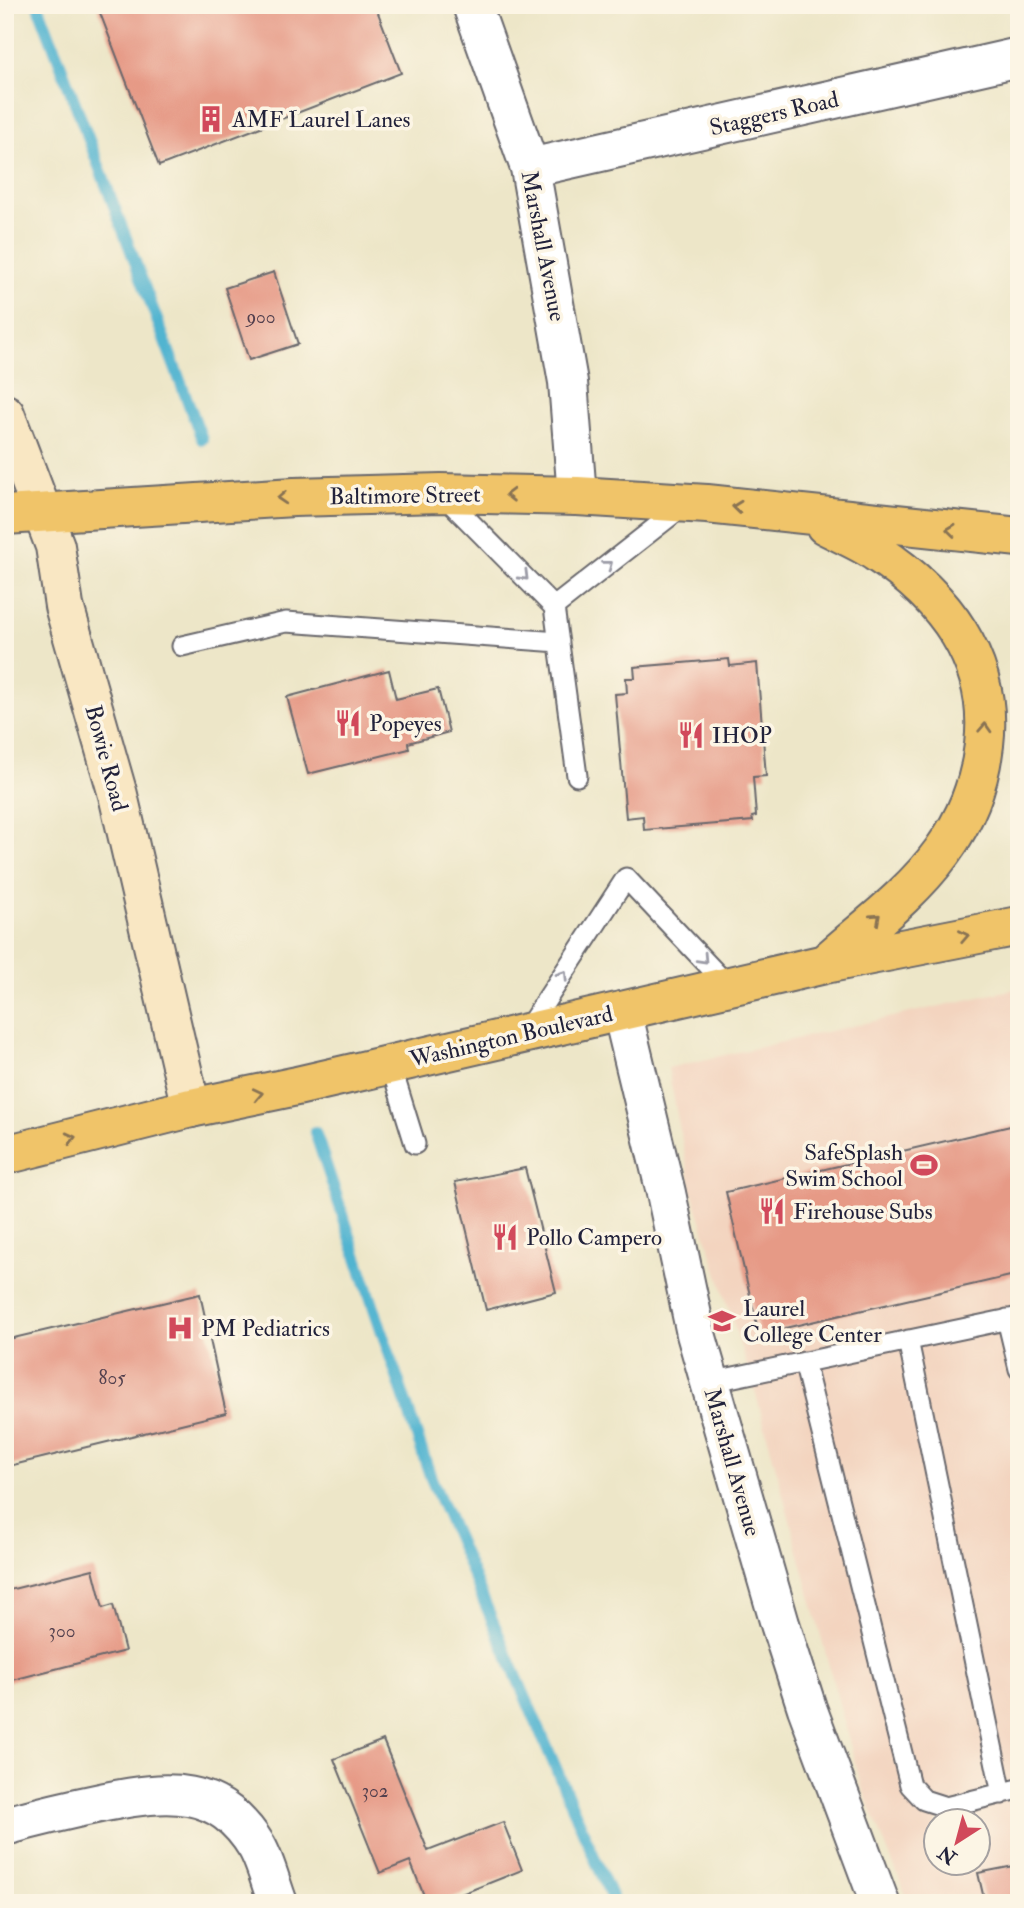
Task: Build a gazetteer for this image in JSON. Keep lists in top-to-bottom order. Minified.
{"streets":{"main road":["Baltimore Street","Washington Boulevard"],"street":["Staggers Road","Marshall Avenue","Bowie Road"]},"crossings":[["Staggers Road","Marshall Avenue"],["Marshall Avenue","Baltimore Street"],["Marshall Avenue","Washington Boulevard"],["Baltimore Street","Bowie Road"],["Bowie Road","Washington Boulevard"]],"one_way":["Baltimore Street","Washington Boulevard"],"places":{"building":["AMF Laurel Lanes"],"restaurant":["Popeyes","IHOP","Firehouse Subs","Pollo Campero"],"sports":["SafeSplash Swim School"],"school or university":["Laurel College Center"],"hospital":["PM Pediatrics"]},"house_numbers":["900","805","300","302"],"north":"bottom left"}
